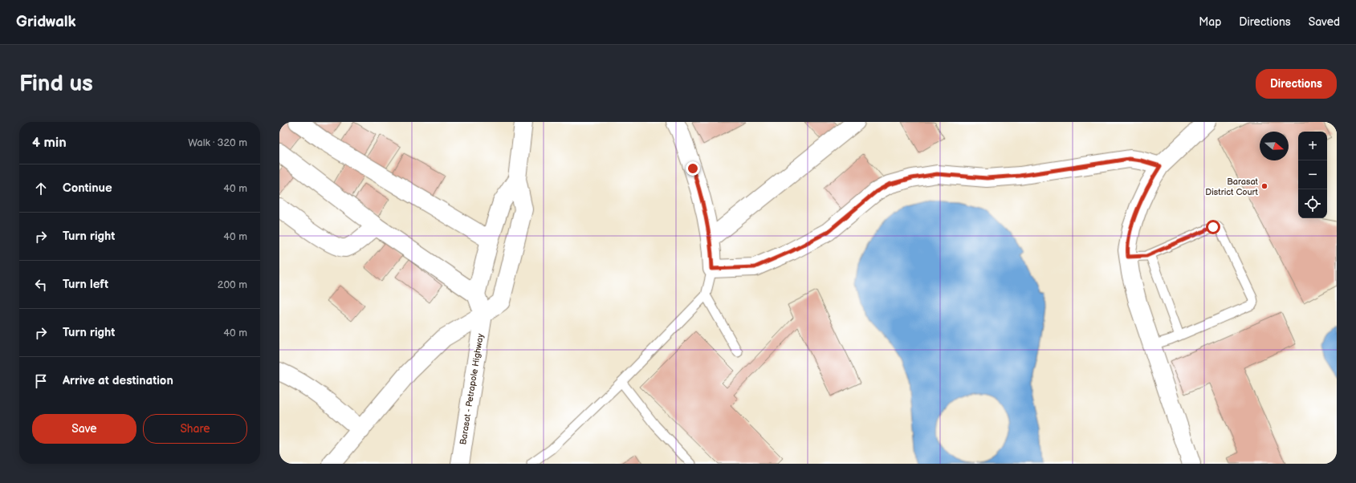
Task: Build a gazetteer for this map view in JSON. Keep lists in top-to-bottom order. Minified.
{"streets":{"main road":["Barasat - Petrapole Highway"]},"places":["Barasat District Court"],"north":"right","page":{"header":"Gridwalk","nav":["Map","Directions","Saved"],"buttons":["Directions",["Save","Share"]],"title":"Find us","heading":["4 min","Walk · 320 m"],"map_buttons":["+","−"],"list":[["Continue","40 m"],["Turn right","40 m"],["Turn left","200 m"],["Turn right","40 m"],"Arrive at destination"]}}
